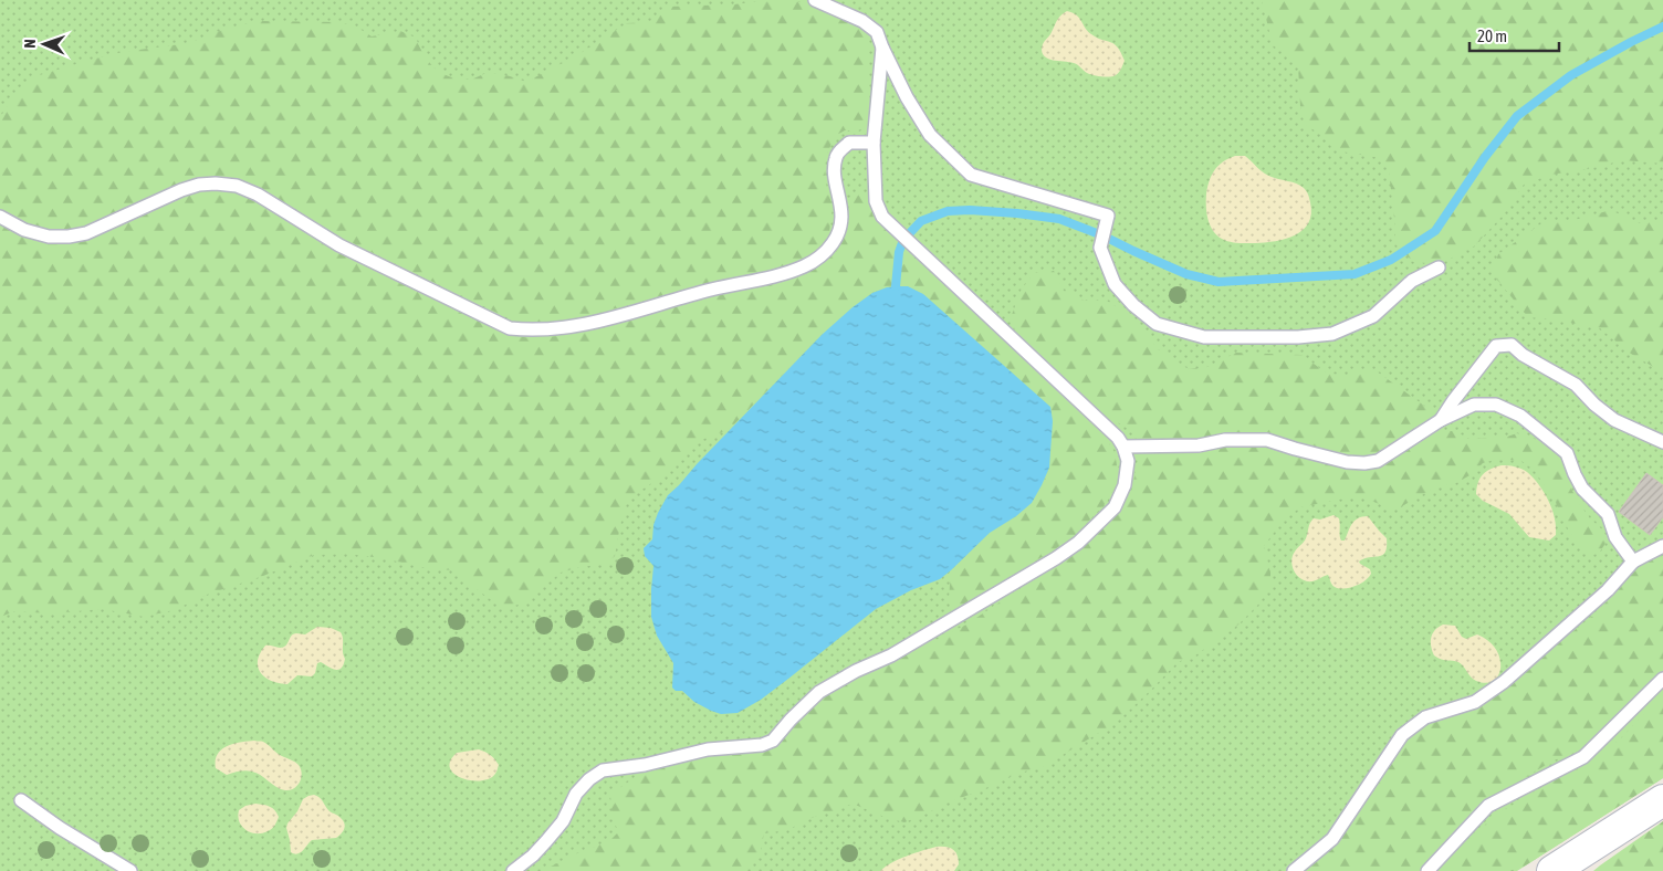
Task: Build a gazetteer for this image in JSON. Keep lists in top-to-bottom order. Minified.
{"scale_bar":"20 m","north":"left"}
